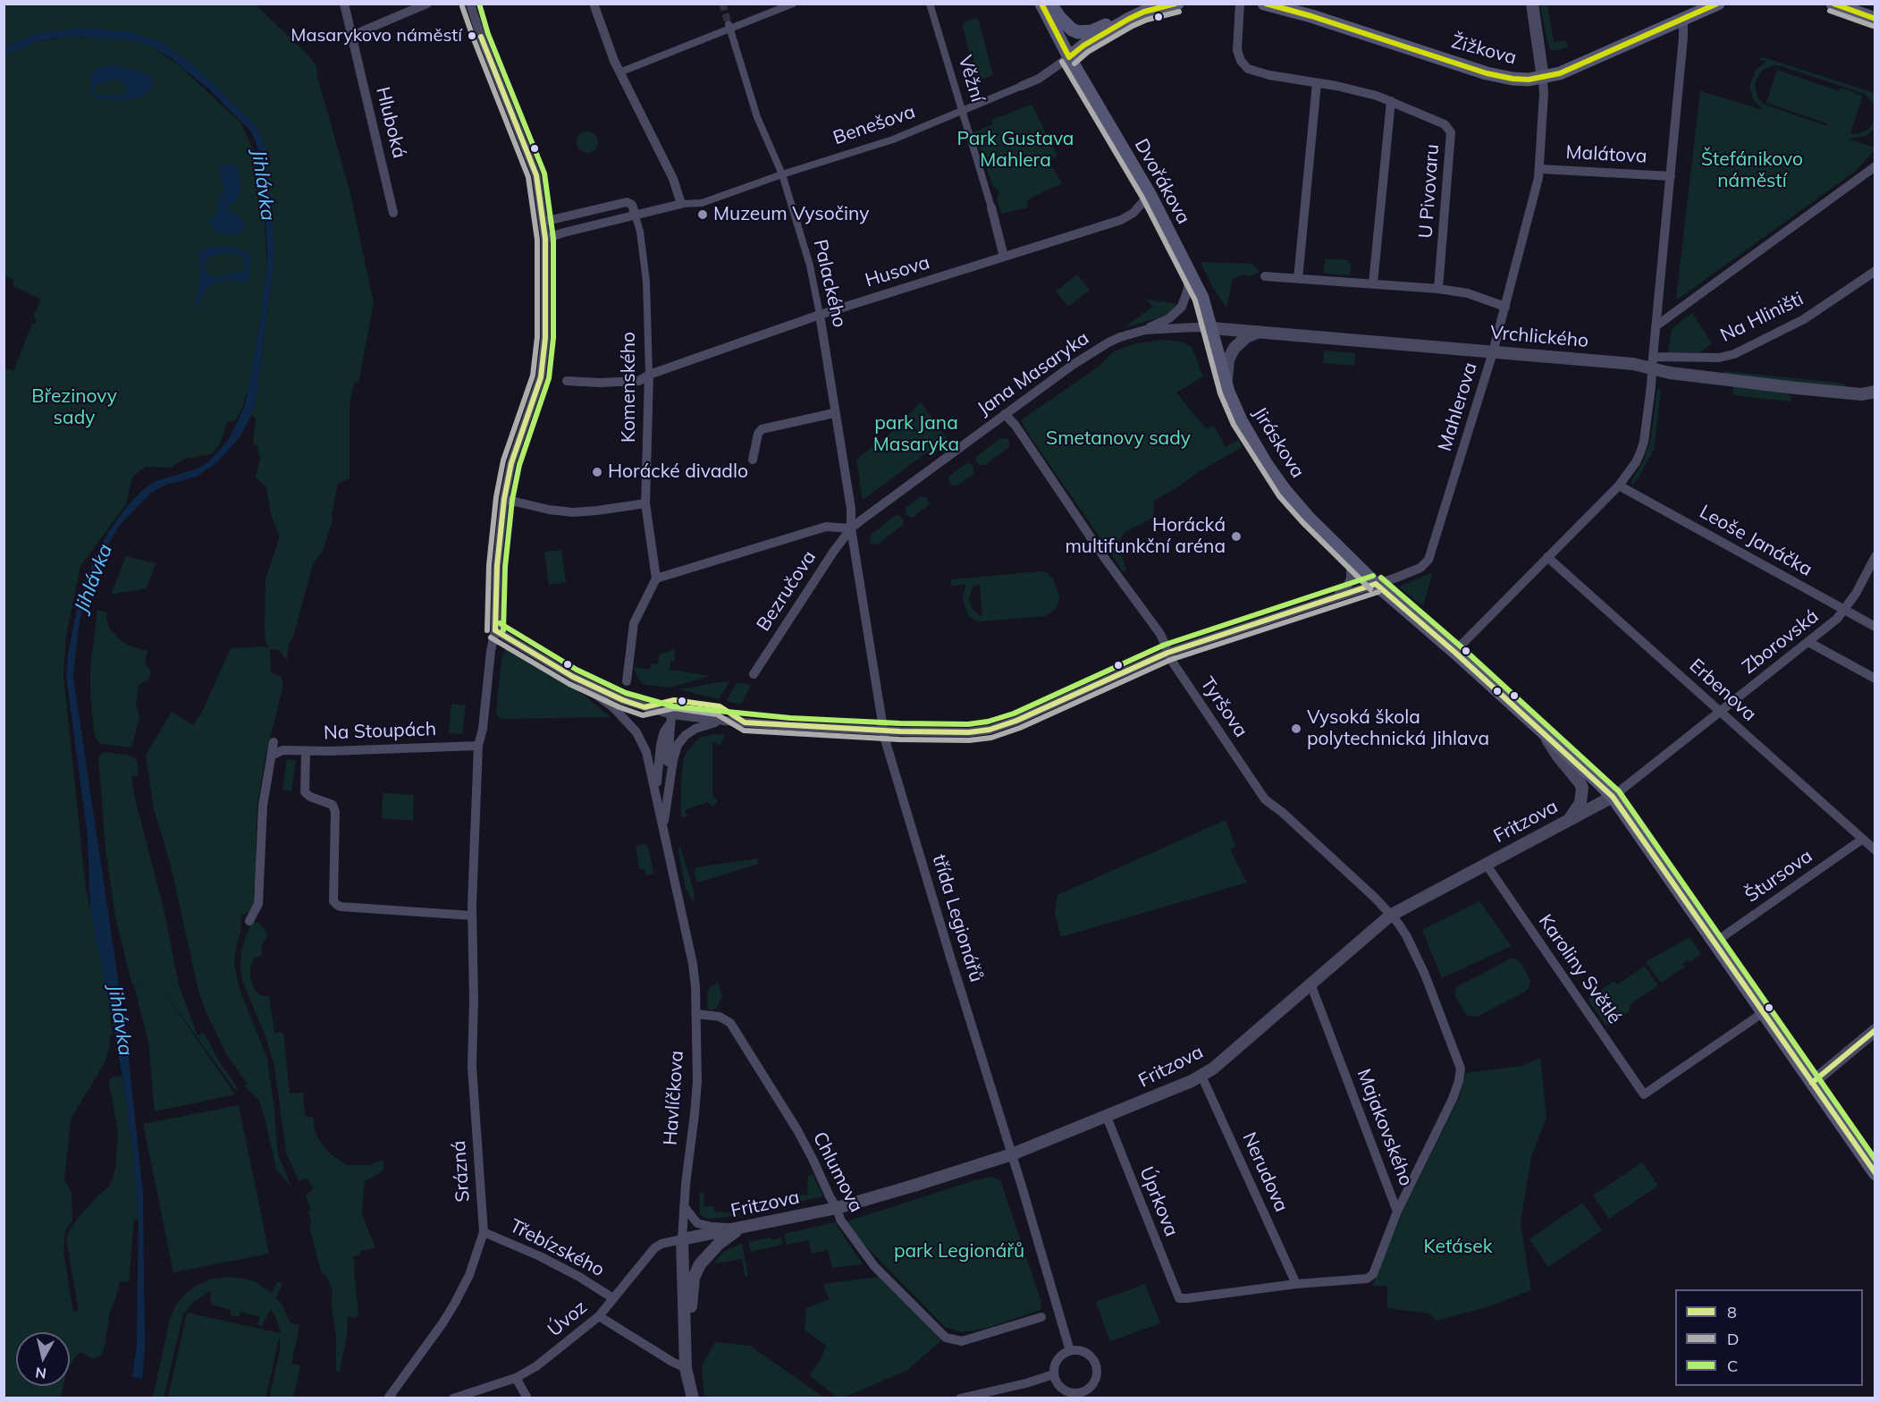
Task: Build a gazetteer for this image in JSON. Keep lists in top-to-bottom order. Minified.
{"streets":{"main road":["Žižkova","Dvořákova","Jiráskova"],"street":["Věžní","Hluboká","Benešova","Malátova","U Pivovaru","Husova","Palackého","Na Hliništi","Vrchlického","Jana Masaryka","Komenského","Mahlerova","Leoše Janáčka","Bezručova","Zborovská","Erbenova","Tyršova","Na Stoupách","Fritzova","Štursova","třída Legionářů","Karoliny Světlé","Havlíčkova","Majakovského","Srázná","Chlumova","Nerudova","Úprkova","Třebízského","Úvoz"]},"crossings":[["Žižkova","Mahlerova"],["Věžní","Benešova"],["Věžní","Husova"],["Benešova","Dvořákova"],["Benešova","Palackého"],["Malátova","Mahlerova"],["Dvořákova","Husova"],["Dvořákova","Vrchlického"],["Dvořákova","Jana Masaryka"],["Dvořákova","Jiráskova"],["Husova","Palackého"],["Husova","Komenského"],["Palackého","Jana Masaryka"],["Palackého","Bezručova"],["Palackého","třída Legionářů"],["Na Hliništi","Vrchlického"],["Vrchlického","Jana Masaryka"],["Vrchlického","Mahlerova"],["Vrchlického","Jiráskova"],["Jana Masaryka","Jiráskova"],["Jana Masaryka","Bezručova"],["Jana Masaryka","Tyršova"],["Jana Masaryka","třída Legionářů"],["Mahlerova","Jiráskova"],["Mahlerova","Tyršova"],["Mahlerova","třída Legionářů"],["Mahlerova","Havlíčkova"],["Jiráskova","Zborovská"],["Jiráskova","Fritzova"],["Jiráskova","Štursova"],["Jiráskova","Karoliny Světlé"],["Leoše Janáčka","Zborovská"],["Bezručova","třída Legionářů"],["Zborovská","Erbenova"],["Zborovská","Fritzova"],["Erbenova","Štursova"],["Tyršova","Fritzova"],["Tyršova","Majakovského"],["Na Stoupách","Srázná"],["Fritzova","třída Legionářů"],["Fritzova","Karoliny Světlé"],["Fritzova","Havlíčkova"],["Fritzova","Majakovského"],["Fritzova","Chlumova"],["Fritzova","Nerudova"],["Fritzova","Úprkova"],["Fritzova","Úvoz"],["Havlíčkova","Chlumova"],["Havlíčkova","Úvoz"],["Majakovského","Nerudova"],["Majakovského","Úprkova"],["Srázná","Třebízského"],["Nerudova","Úprkova"],["Třebízského","Úvoz"]],"water":["Jihlávka"],"parks":["Park Gustava Mahlera","Štefánikovo náměstí","Březinovy sady","park Jana Masaryka","Smetanovy sady","Keťásek","park Legionářů"],"places":["Masarykovo náměstí","Muzeum Vysočiny","Horácké divadlo","Horácká multifunkční aréna","Vysoká škola polytechnická Jihlava"],"lines":["transit line C","transit line D","transit line 8"],"legend":["8","D","C"],"north":"bottom"}
